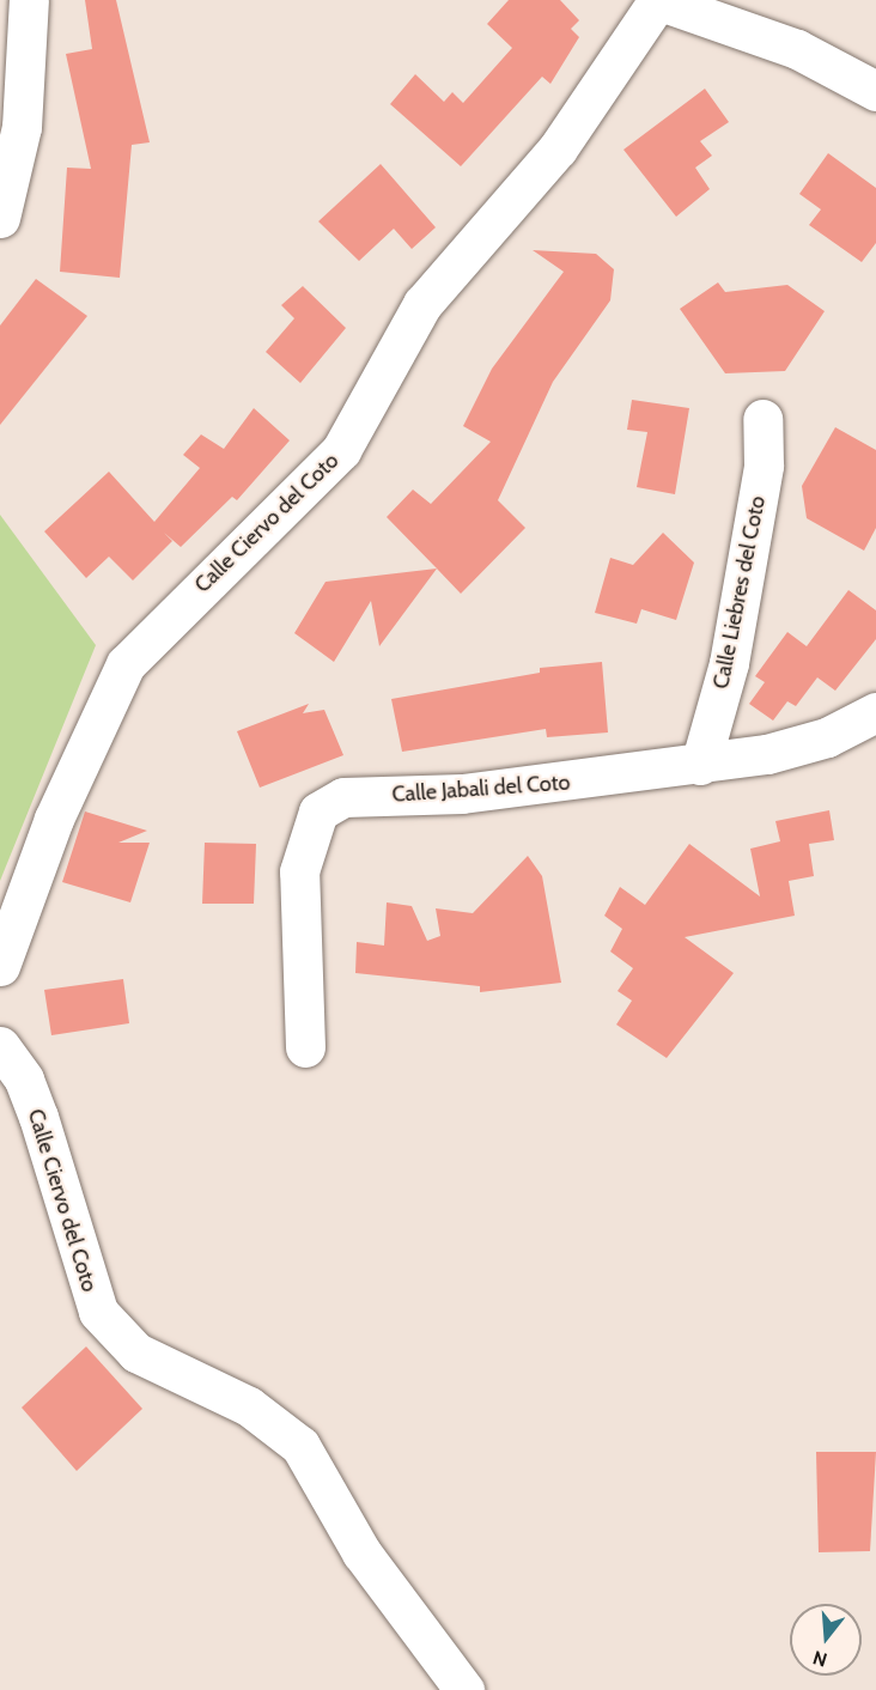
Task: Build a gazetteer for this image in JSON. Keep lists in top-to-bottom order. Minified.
{"streets":{"street":["Calle Ciervo del Coto","Calle Liebres del Coto","Calle Jabali del Coto"]},"crossings":[["Calle Liebres del Coto","Calle Jabali del Coto"]],"north":"bottom"}
